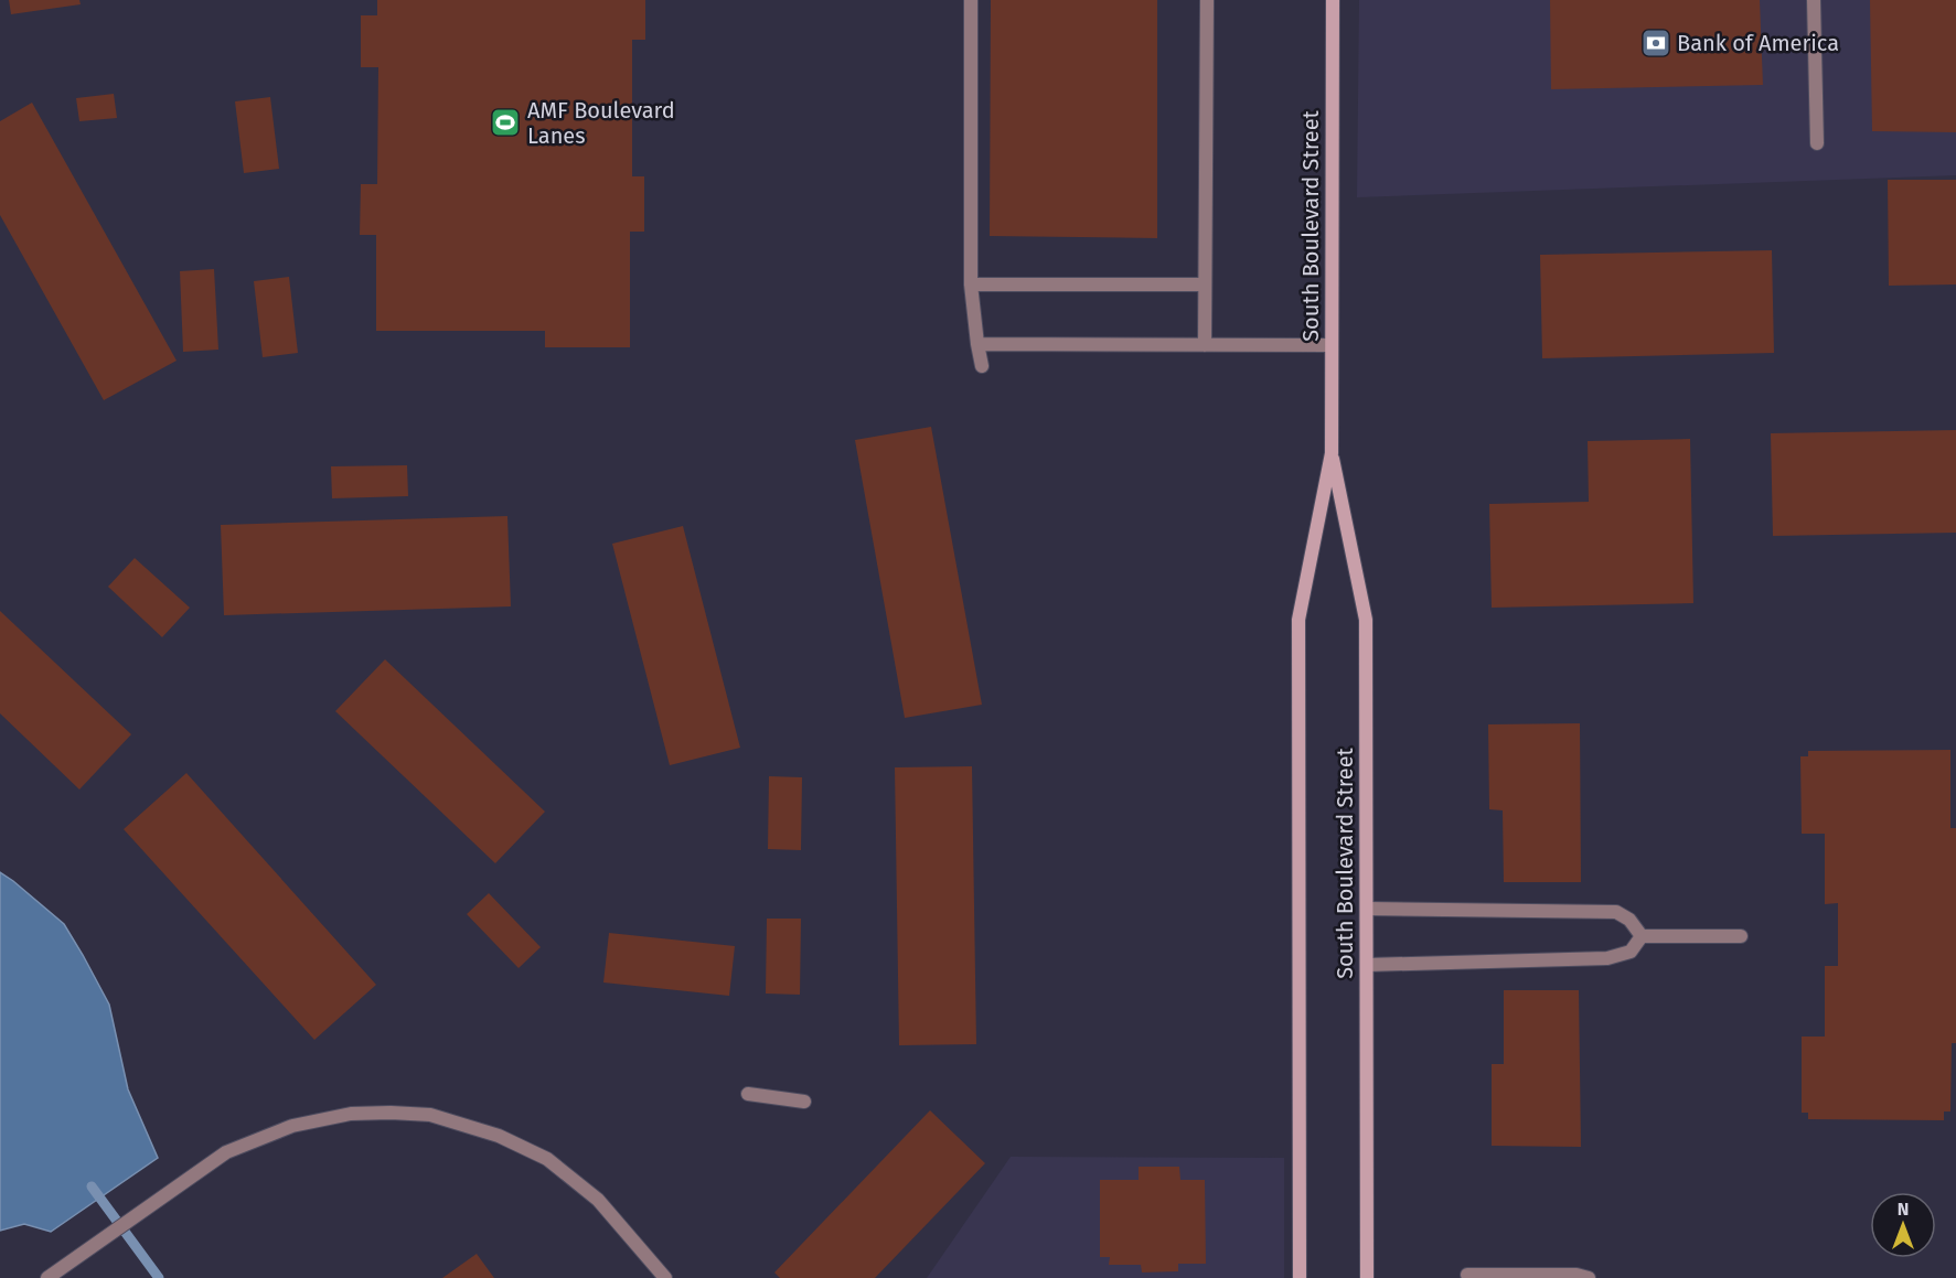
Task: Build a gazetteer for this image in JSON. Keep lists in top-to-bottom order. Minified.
{"streets":{"main road":["South Boulevard Street"]},"places":{"bank":["Bank of America"],"sports":["AMF Boulevard Lanes"]},"north":"top"}
